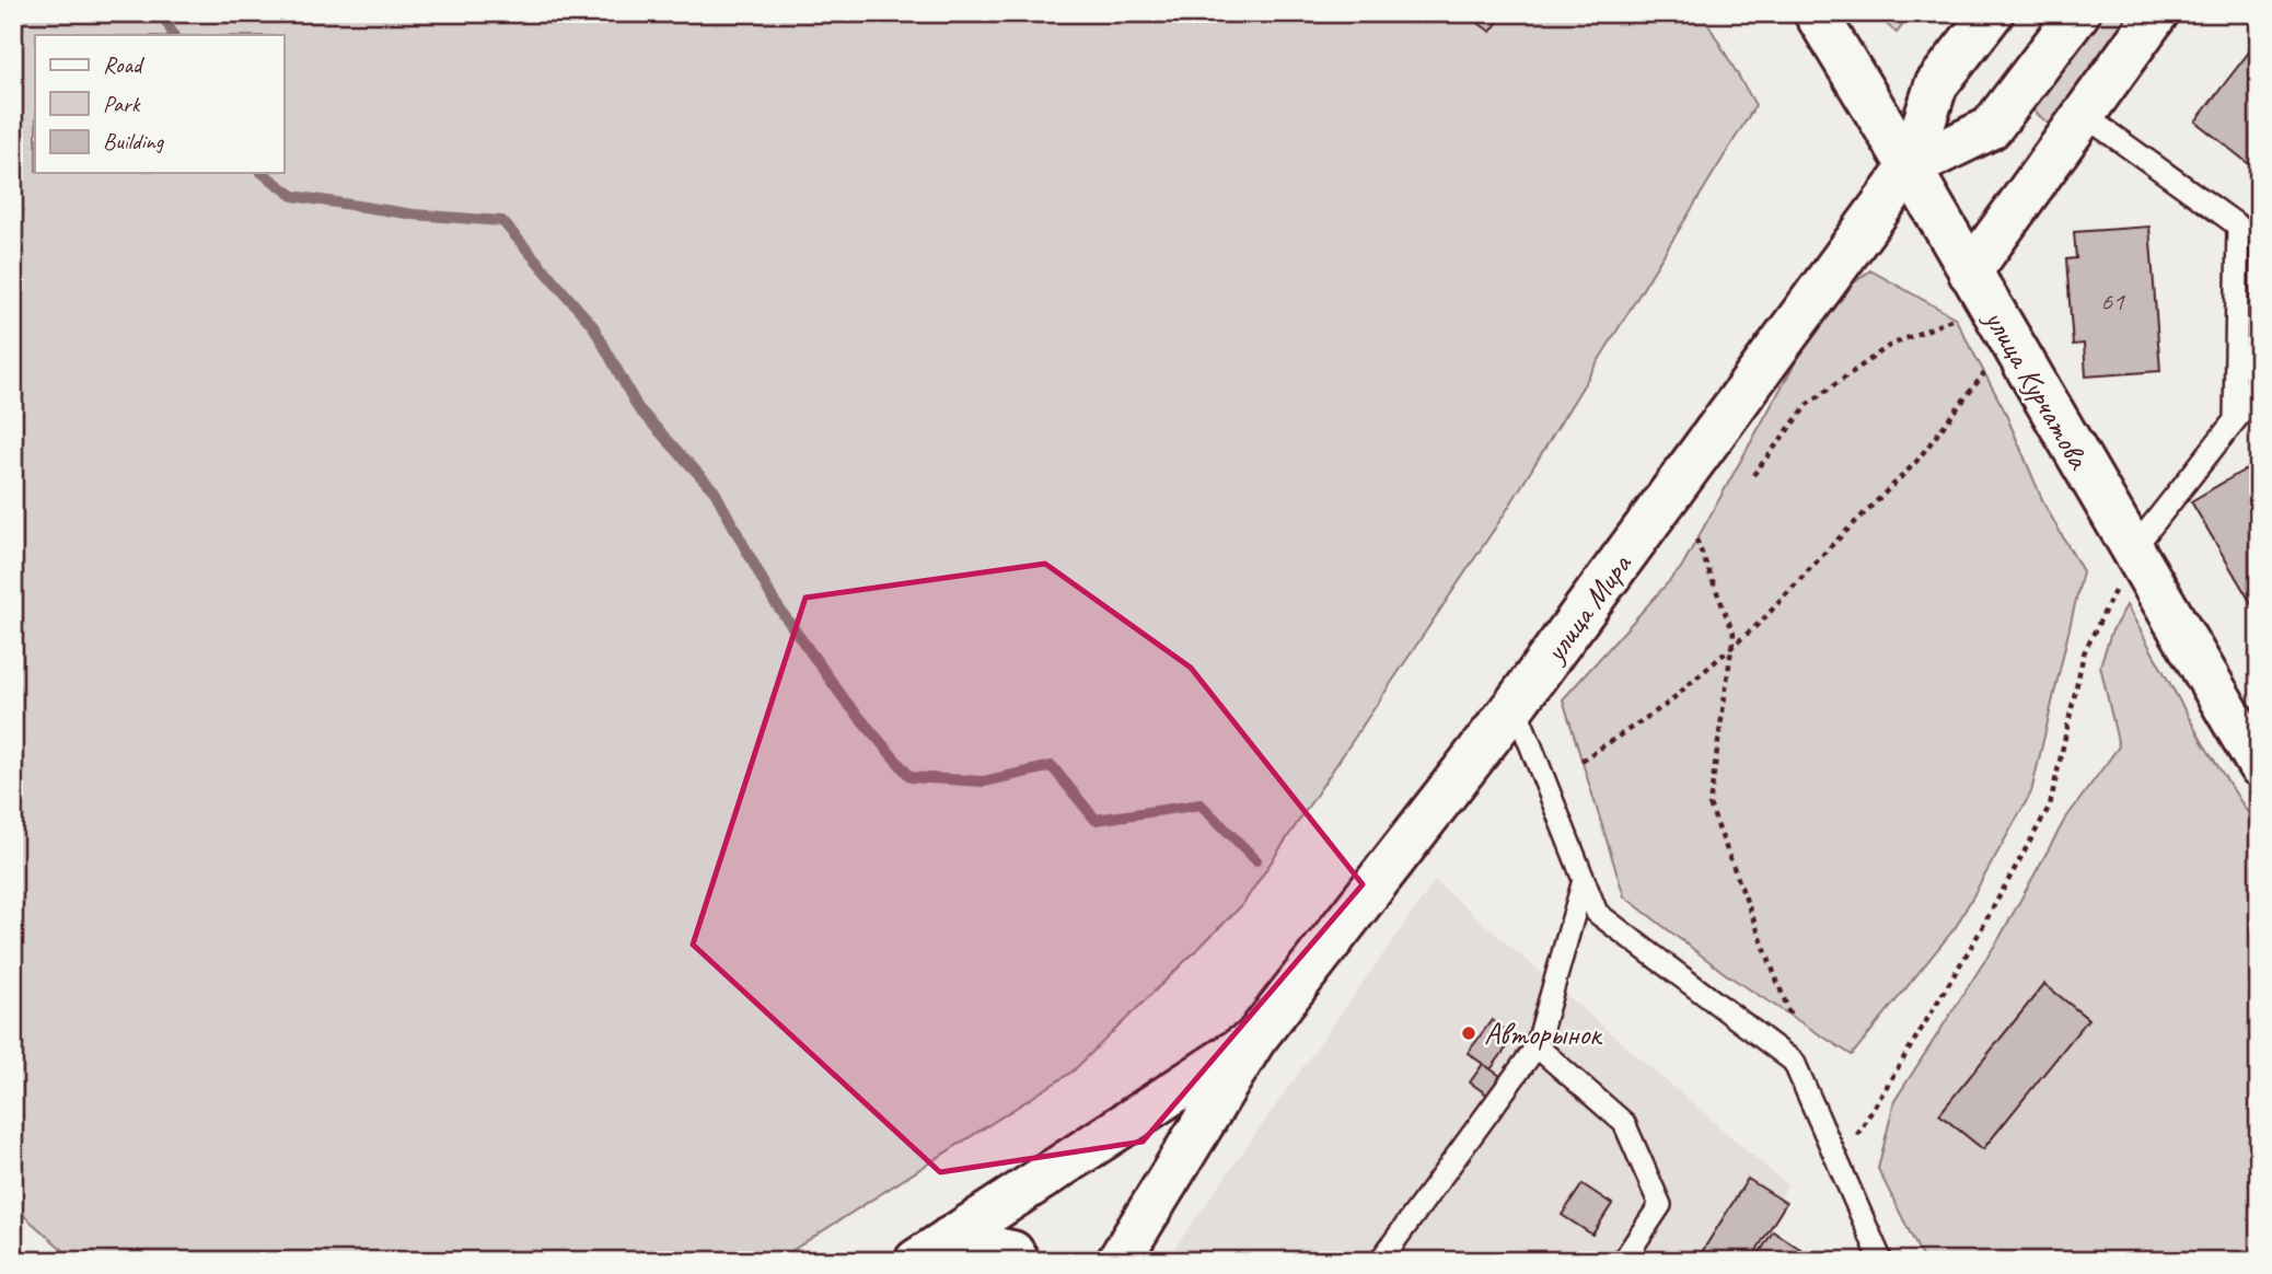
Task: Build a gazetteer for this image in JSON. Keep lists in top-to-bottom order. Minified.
{"streets":{"main road":["улица Курчатова","улица Мира"]},"crossings":[["улица Курчатова","улица Мира"]],"places":["Авторынок"],"house_numbers":["61"],"legend":["Road","Park","Building"]}
